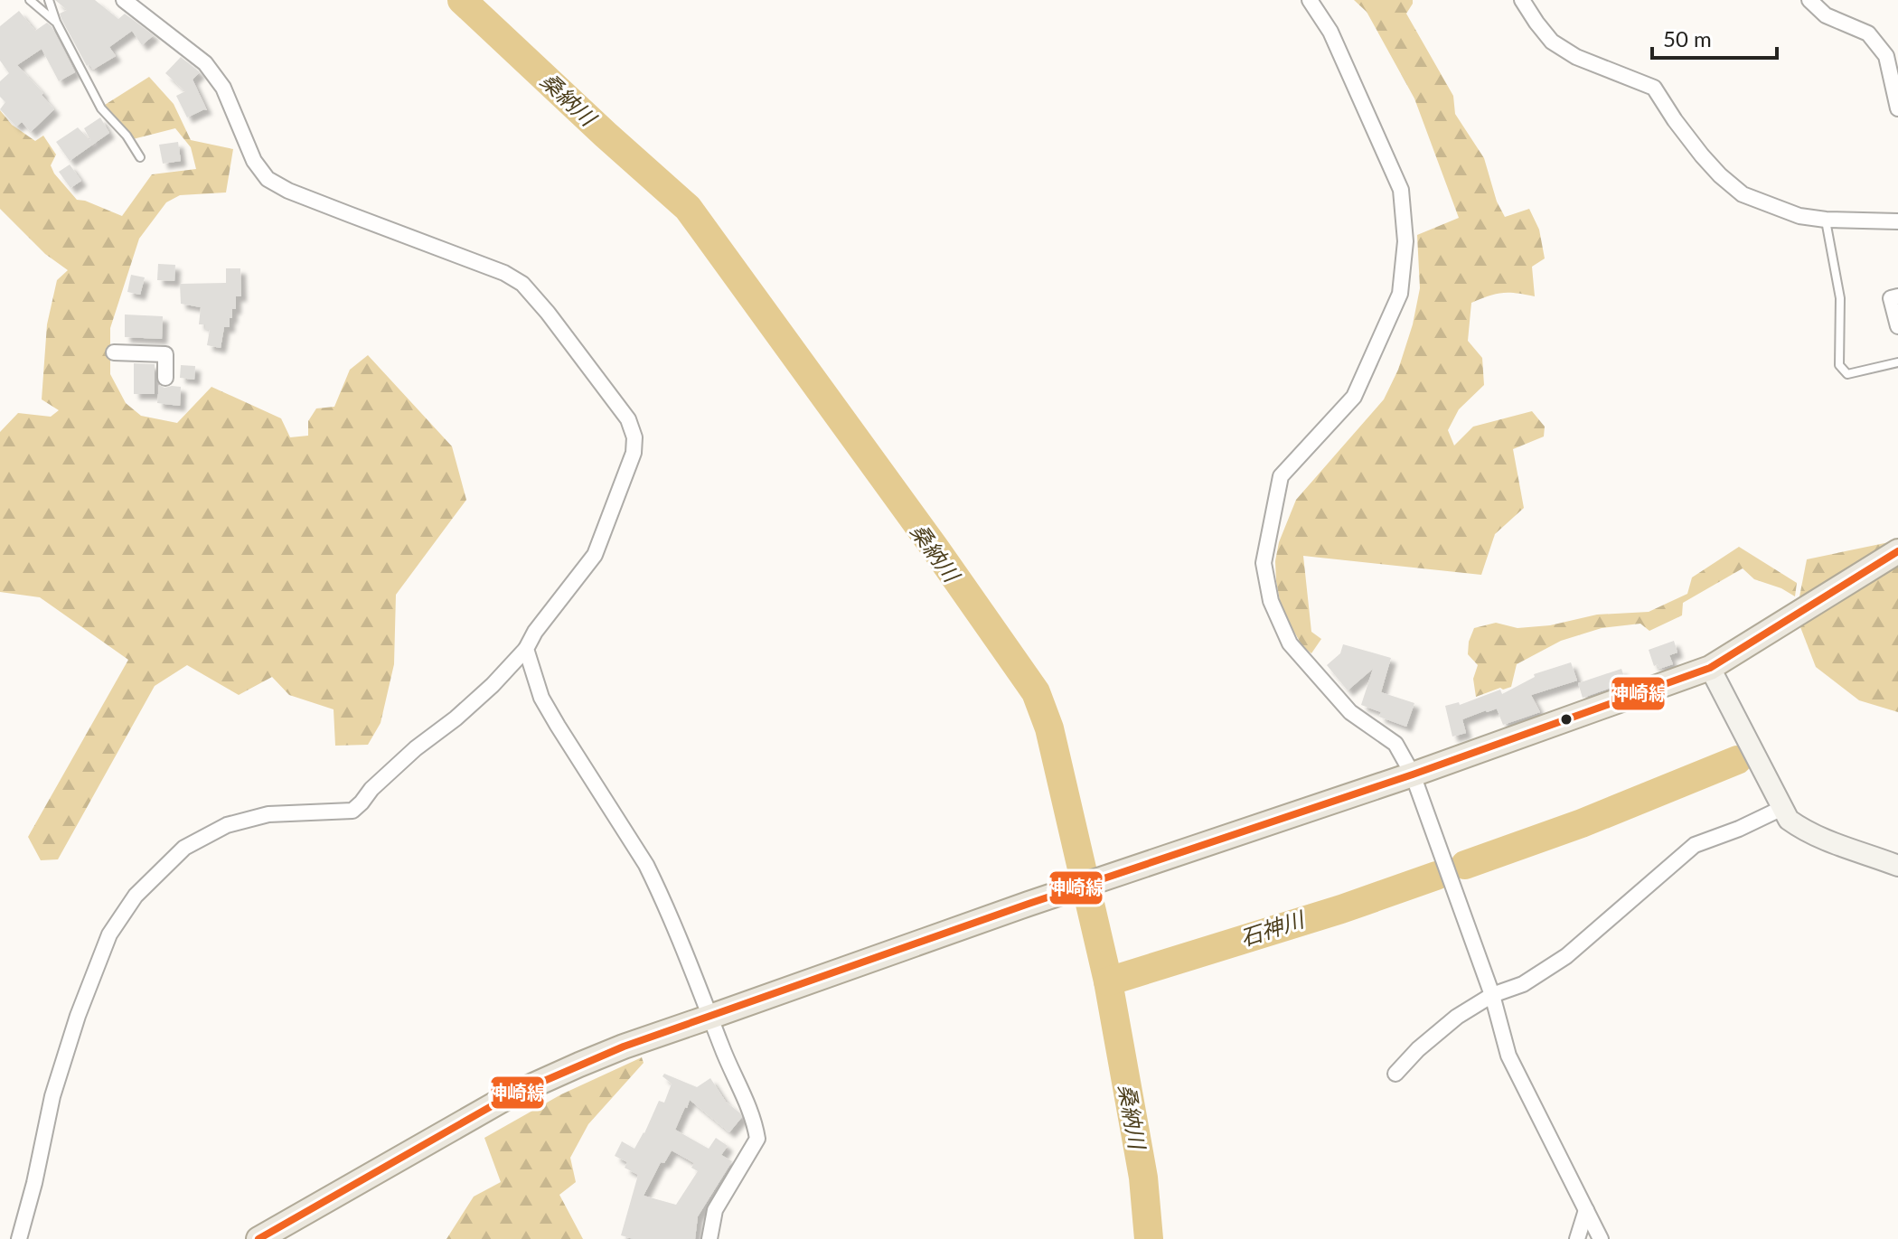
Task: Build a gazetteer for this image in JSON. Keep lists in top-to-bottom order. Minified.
{"water":["桑納川","石神川"],"lines":["transit line 神崎線"],"scale_bar":"50 m"}
